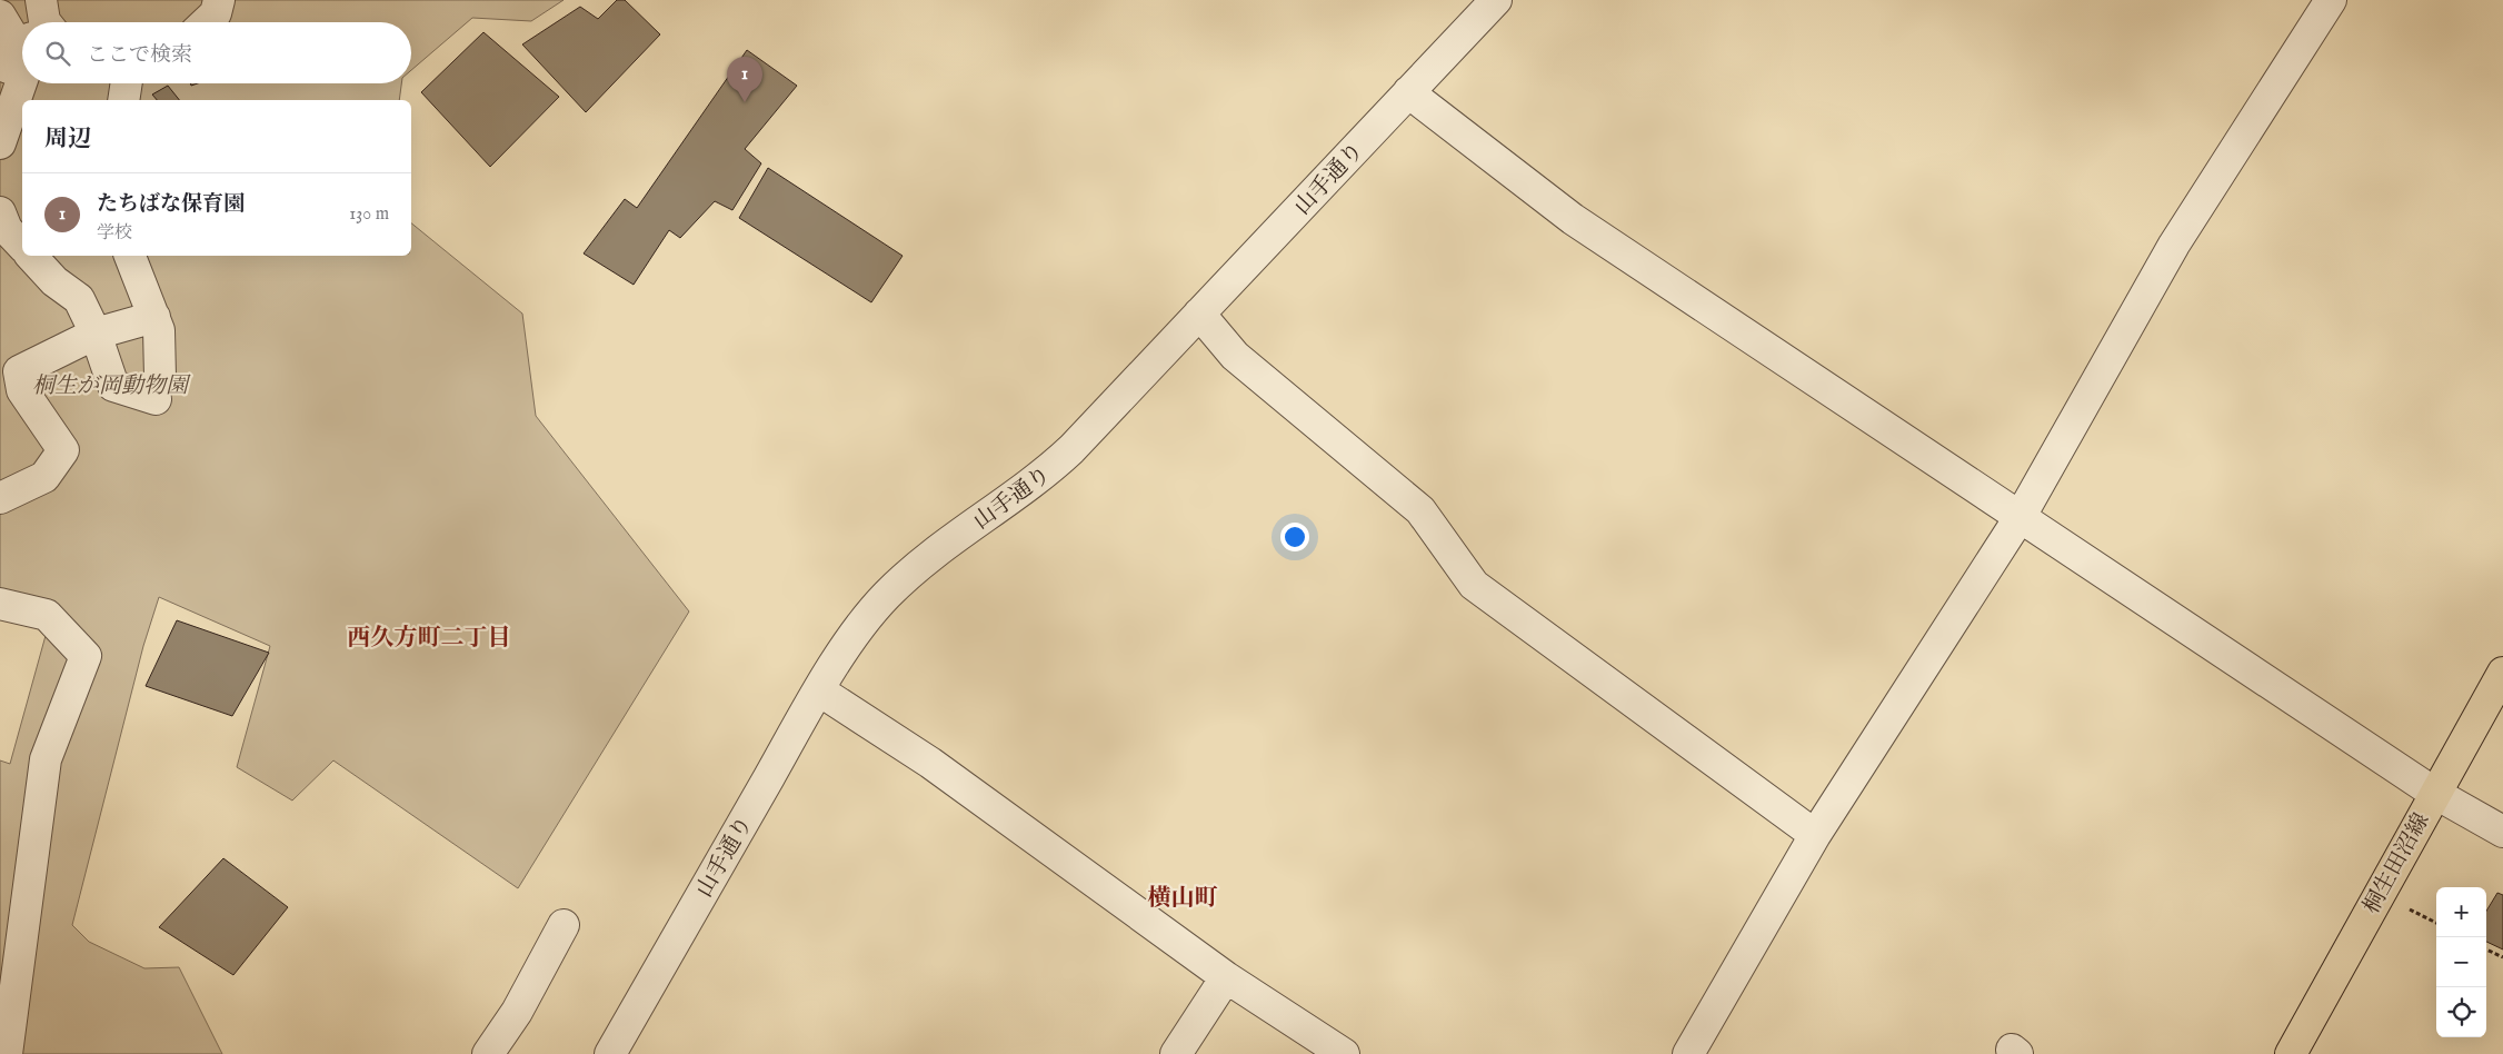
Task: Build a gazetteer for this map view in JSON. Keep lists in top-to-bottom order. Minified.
{"streets":{"main road":["桐生田沼線"],"street":["山手通り"]},"districts":["西久方町二丁目","横山町"],"parks":["桐生が岡動物園"],"page":{"search":"ここで検索","pins":"1","heading":"周辺","list":[{"mark":"1","name":"たちばな保育園","note":"学校","value":"130 m"}],"map_buttons":["+","−"]}}
